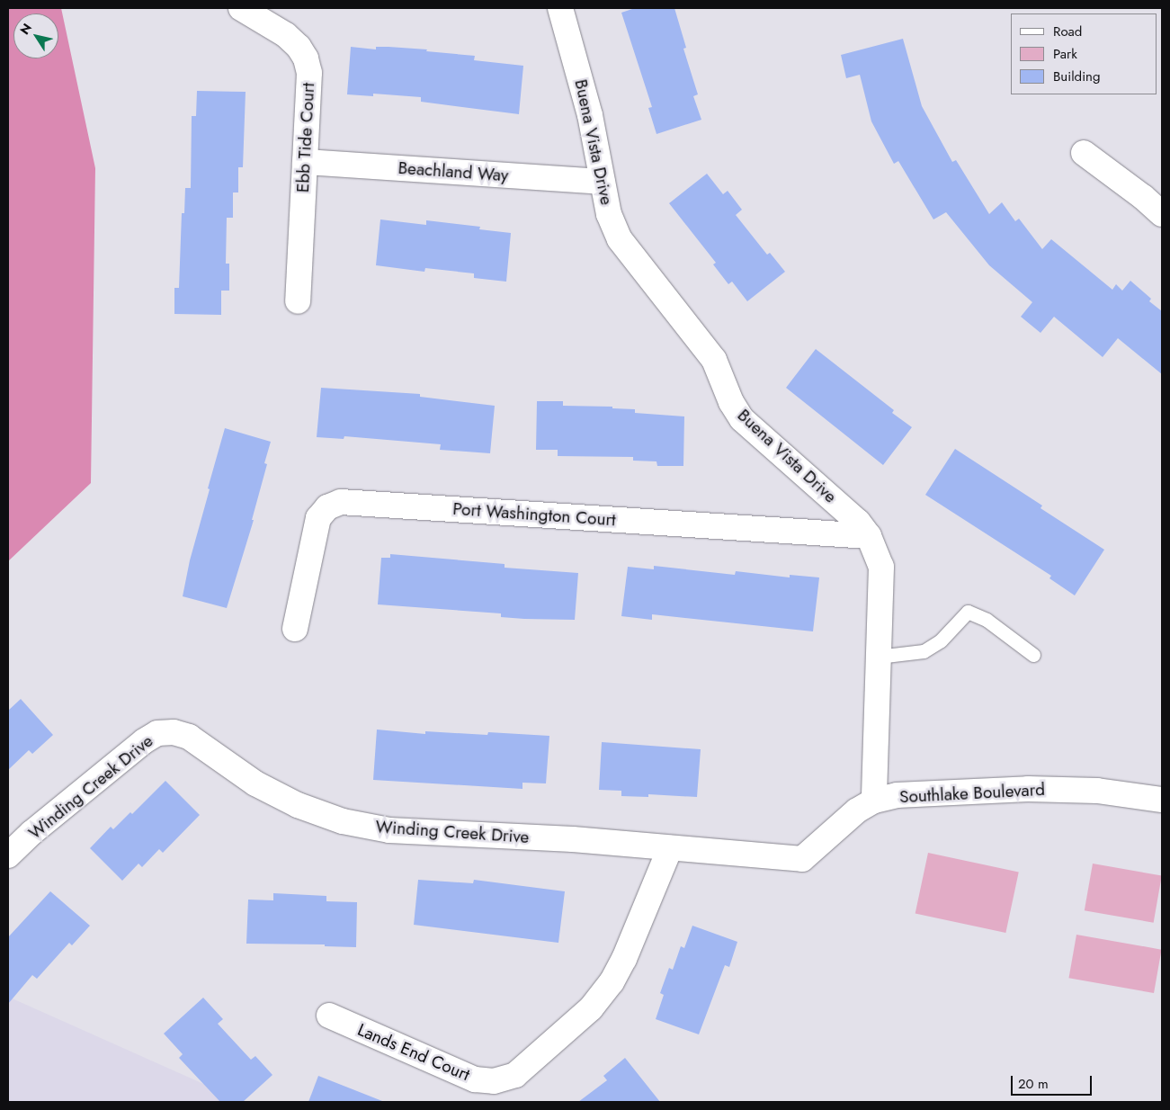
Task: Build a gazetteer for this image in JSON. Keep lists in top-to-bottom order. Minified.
{"streets":{"street":["Ebb Tide Court","Buena Vista Drive","Beachland Way","Port Washington Court","Winding Creek Drive","Southlake Boulevard","Lands End Court"]},"crossings":[["Ebb Tide Court","Beachland Way"],["Buena Vista Drive","Beachland Way"],["Buena Vista Drive","Port Washington Court"],["Buena Vista Drive","Southlake Boulevard"],["Winding Creek Drive","Southlake Boulevard"],["Winding Creek Drive","Lands End Court"]],"legend":["Road","Park","Building"],"scale_bar":"20 m","north":"top left"}
